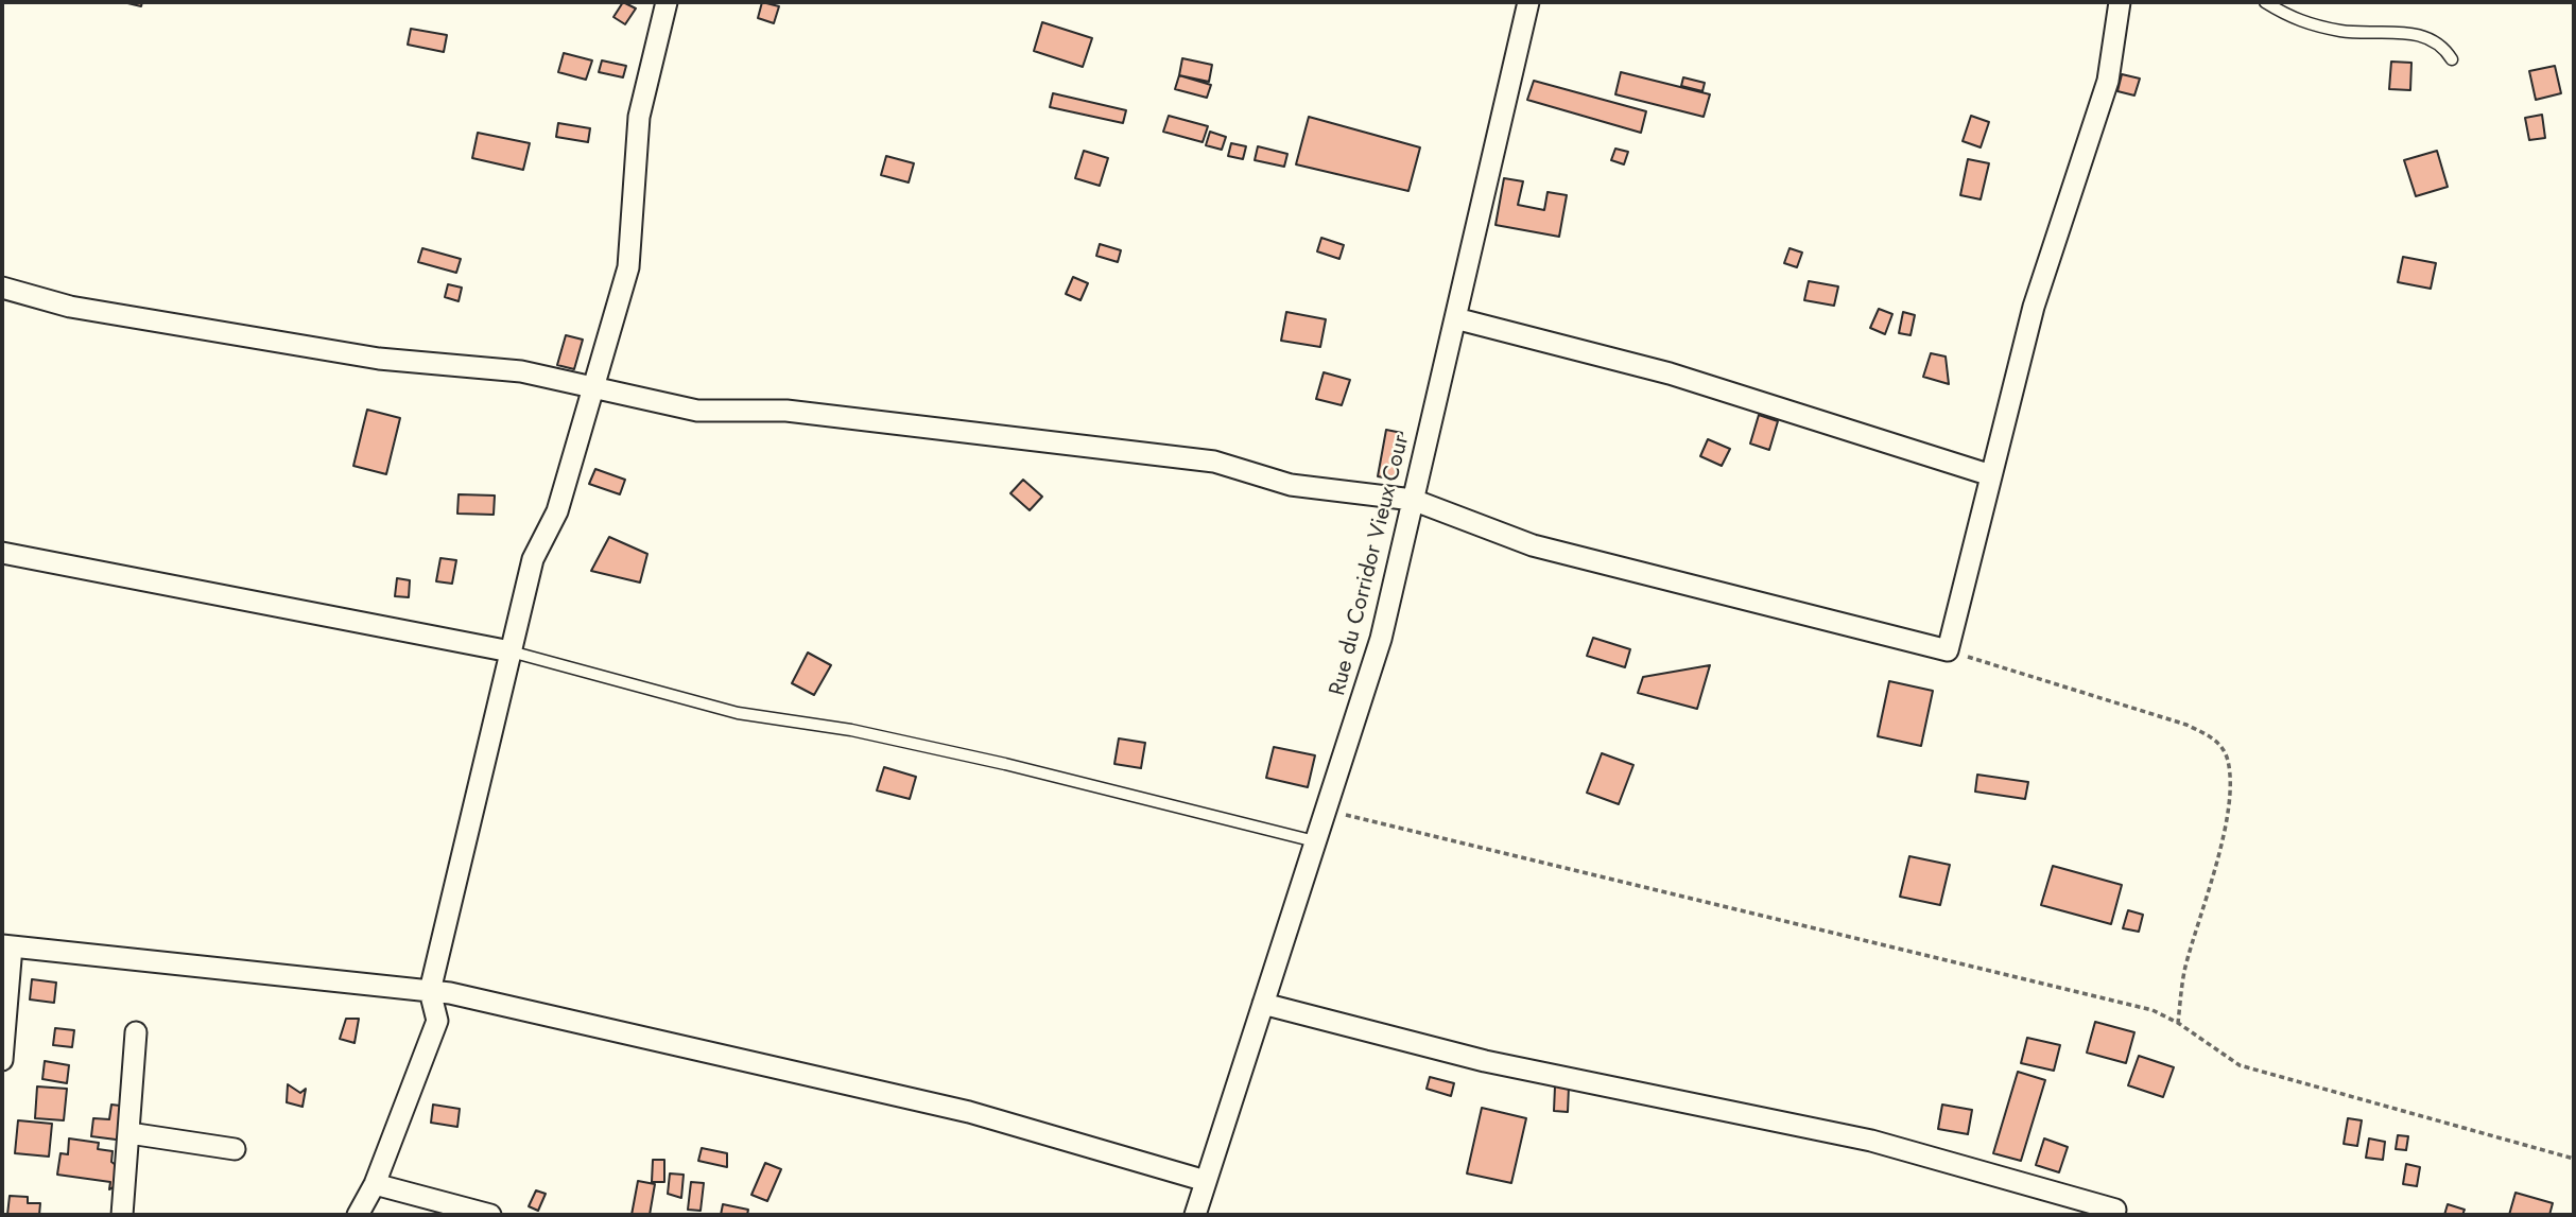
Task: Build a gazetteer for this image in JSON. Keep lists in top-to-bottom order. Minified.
{"streets":{"street":["Rue du Corridor Vieux Cour"]}}
